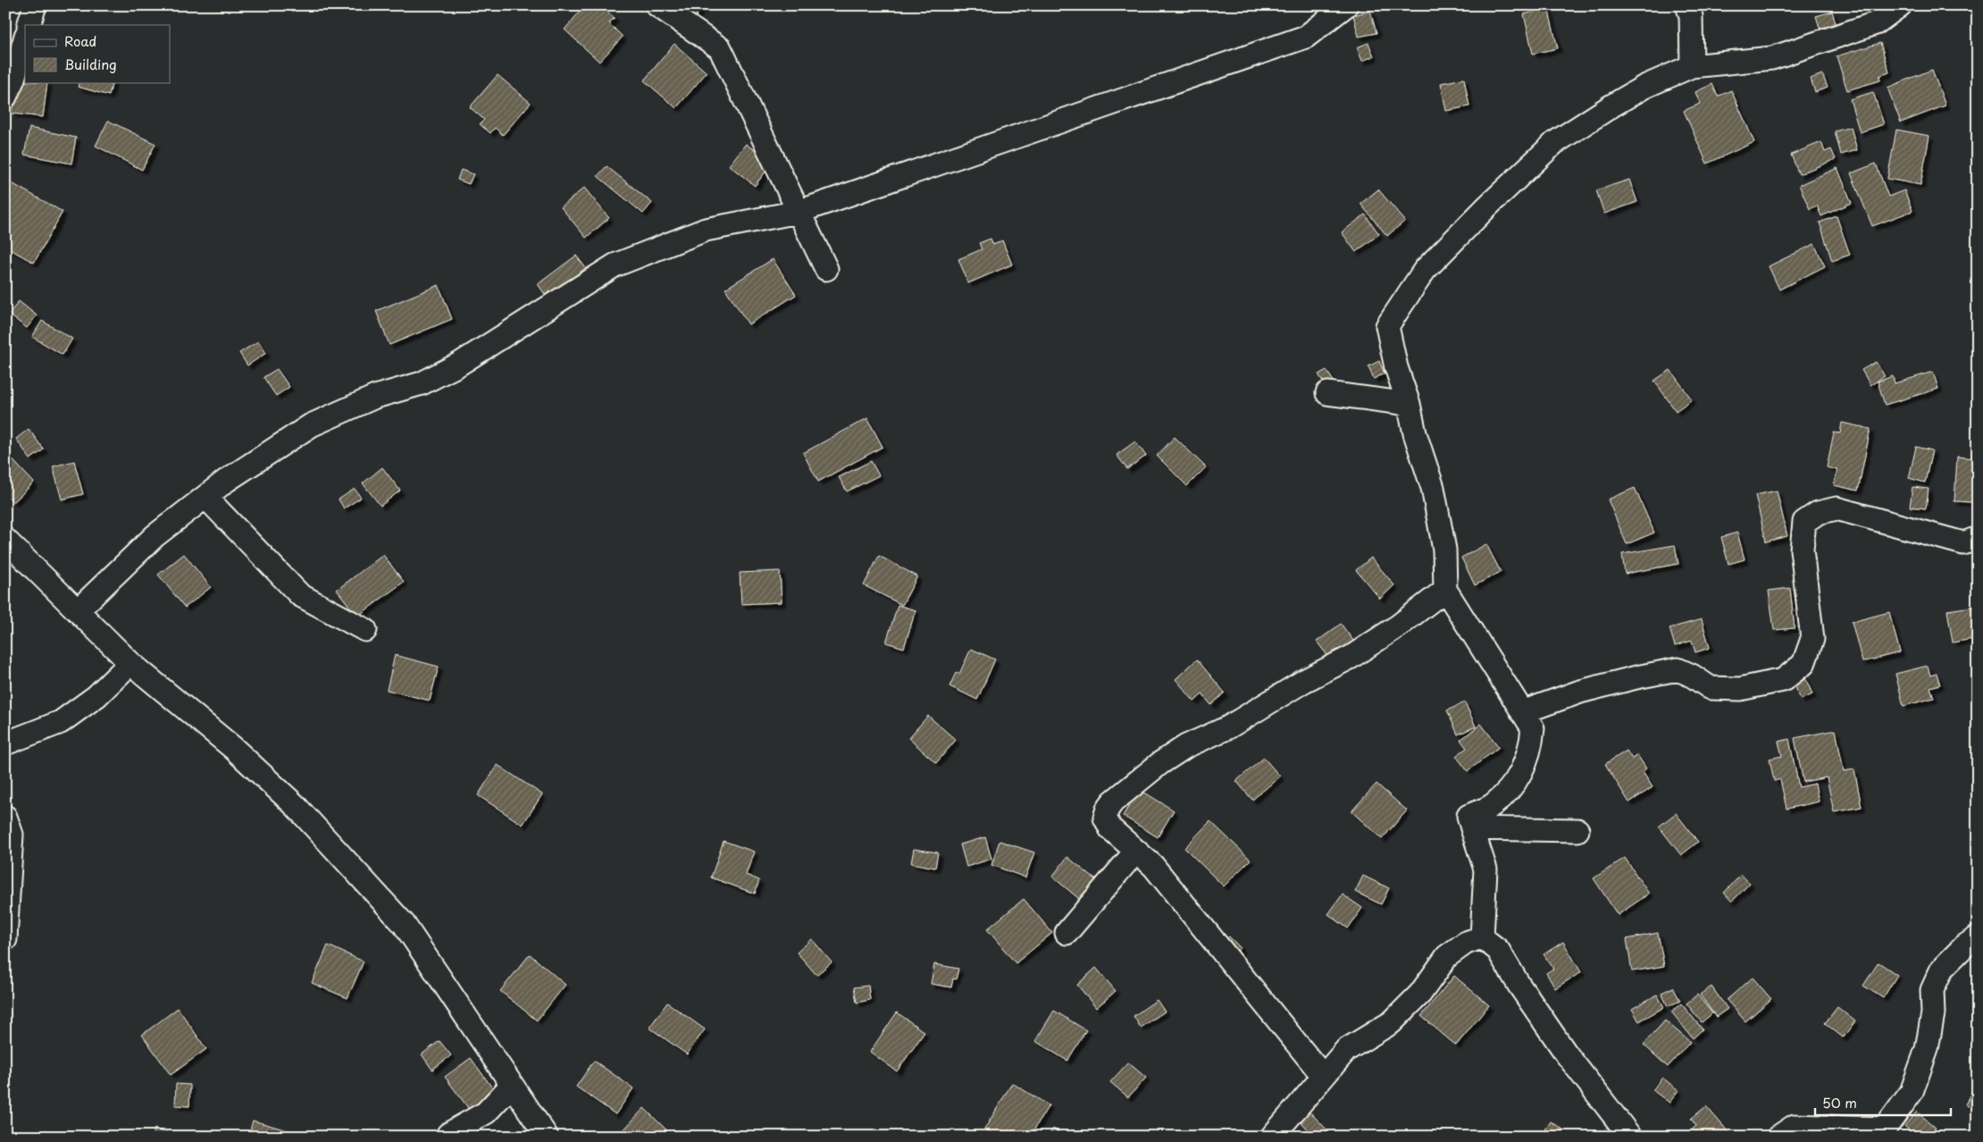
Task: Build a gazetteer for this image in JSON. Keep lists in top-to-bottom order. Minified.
{"legend":["Road","Building"],"scale_bar":"50 m"}
